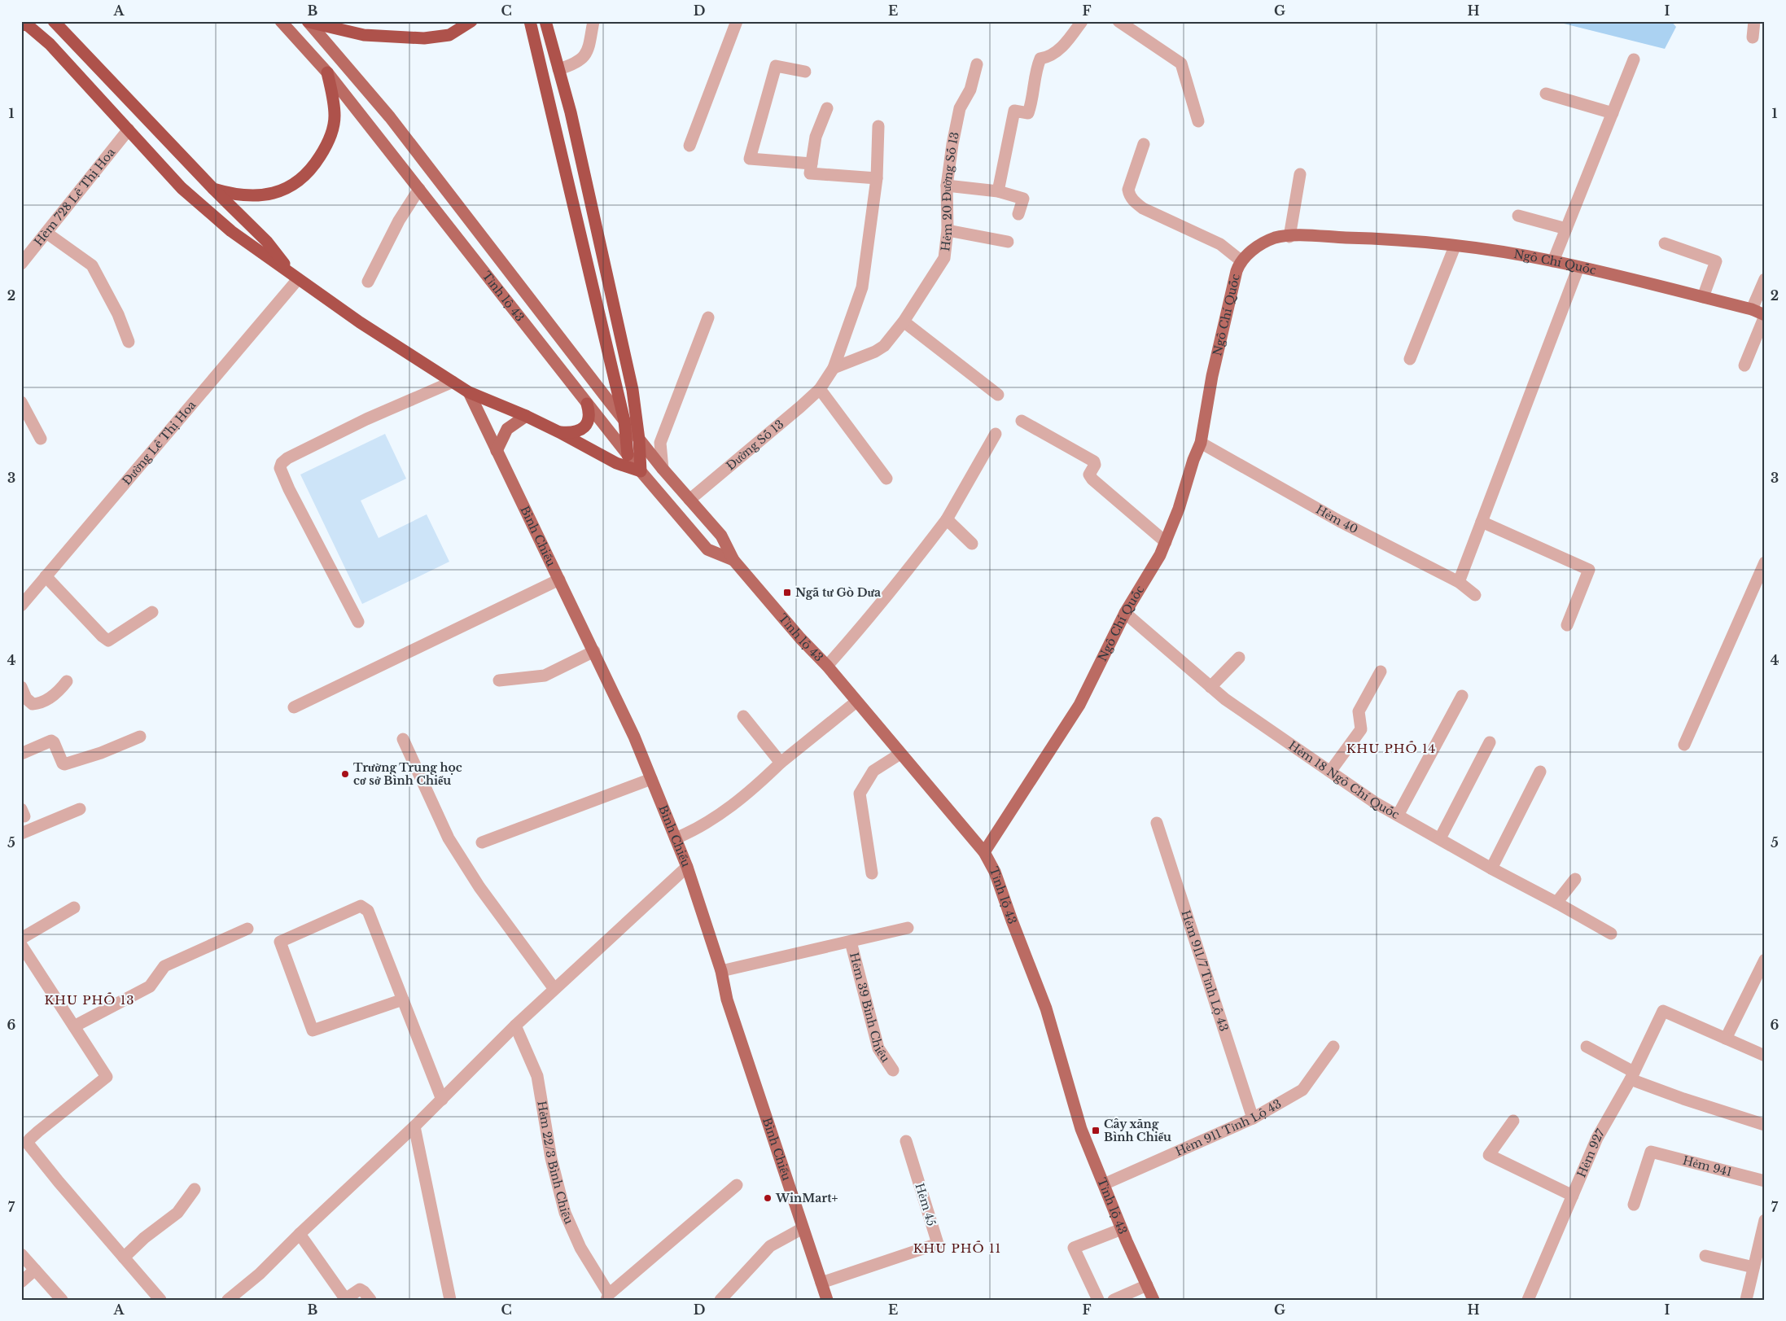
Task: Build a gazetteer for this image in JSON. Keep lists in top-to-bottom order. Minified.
{"streets":{"main road":["Ngô Chí Quốc","Tỉnh lộ 43","Bình Chiểu"],"street":["Hẻm 20 Đường Số 13","Hèm 728 Lê Thị Hoa","Đường Lê Thị Hoa","Đường Số 13","Hẻm 40","Hẻm 18 Ngô Chí Quốc","Hẻm 911/7 Tỉnh Lộ 43","Hẻm 39 Bình Chiểu","Hẻm 911 Tỉnh Lộ 43","Hẻm 927","Hẻm 22/3 Bình Chiểu","Hẻm 941","Hẻm 45"]},"crossings":[["Hẻm 20 Đường Số 13","Đường Số 13"],["Ngô Chí Quốc","Tỉnh lộ 43"],["Ngô Chí Quốc","Hẻm 40"],["Ngô Chí Quốc","Hẻm 18 Ngô Chí Quốc"],["Tỉnh lộ 43","Đường Số 13"],["Tỉnh lộ 43","Hẻm 911 Tỉnh Lộ 43"],["Bình Chiểu","Hẻm 45"],["Hẻm 911/7 Tỉnh Lộ 43","Hẻm 911 Tỉnh Lộ 43"]],"districts":["KHU PHỐ 14","KHU PHỐ 13","KHU PHỐ 11"],"places":{"transit":["Ngã tư Gò Dưa","Cây xăng Bình Chiểu"],"other":["Trường Trung học cơ sở Bình Chiểu","WinMart+"]},"grid":{"columns":["A","B","C","D","E","F","G","H","I"],"rows":["1","2","3","4","5","6","7"]}}
